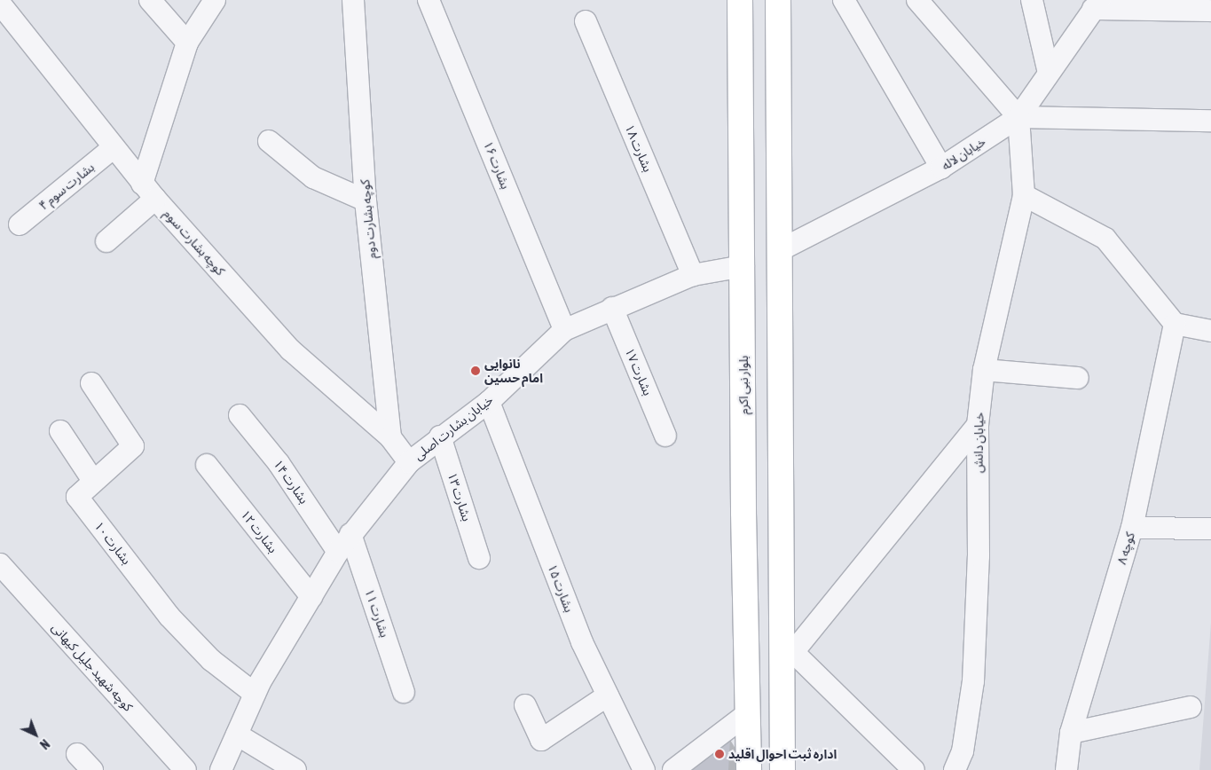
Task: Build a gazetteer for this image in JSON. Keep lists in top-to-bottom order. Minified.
{"streets":{"main road":["بلوار نبی اکرم"],"street":["بشارت ۱۸","خیابان لاله","بشارت ۱۶","بشارت سوم ۴","کوچه بشارت دوم","کوچه بشارت سوم","بشارت ۱۷","خیابان بشارت اصلی","خیابان دانش","بشارت ۱۴","بشارت ۱۳","بشارت ۱۲","بشارت ۱۰","کوچه ۸","بشارت ۱۵","بشارت ۱۱","کوچه شهید جلیل کیهانی"]},"crossings":[["بشارت ۱۸","خیابان بشارت اصلی"],["خیابان لاله","خیابان دانش"],["بشارت ۱۶","خیابان بشارت اصلی"],["بشارت سوم ۴","کوچه بشارت سوم"],["کوچه بشارت دوم","کوچه بشارت سوم"],["کوچه بشارت سوم","خیابان بشارت اصلی"],["بشارت ۱۷","خیابان بشارت اصلی"],["بلوار نبی اکرم","خیابان بشارت اصلی"],["خیابان بشارت اصلی","بشارت ۱۴"],["خیابان بشارت اصلی","بشارت ۱۳"],["خیابان بشارت اصلی","بشارت ۱۲"],["خیابان بشارت اصلی","بشارت ۱۰"],["خیابان بشارت اصلی","بشارت ۱۵"],["خیابان بشارت اصلی","بشارت ۱۱"]],"places":["نانوایی امام حسین","اداره ثبت احوال اقلید"],"north":"bottom right"}
